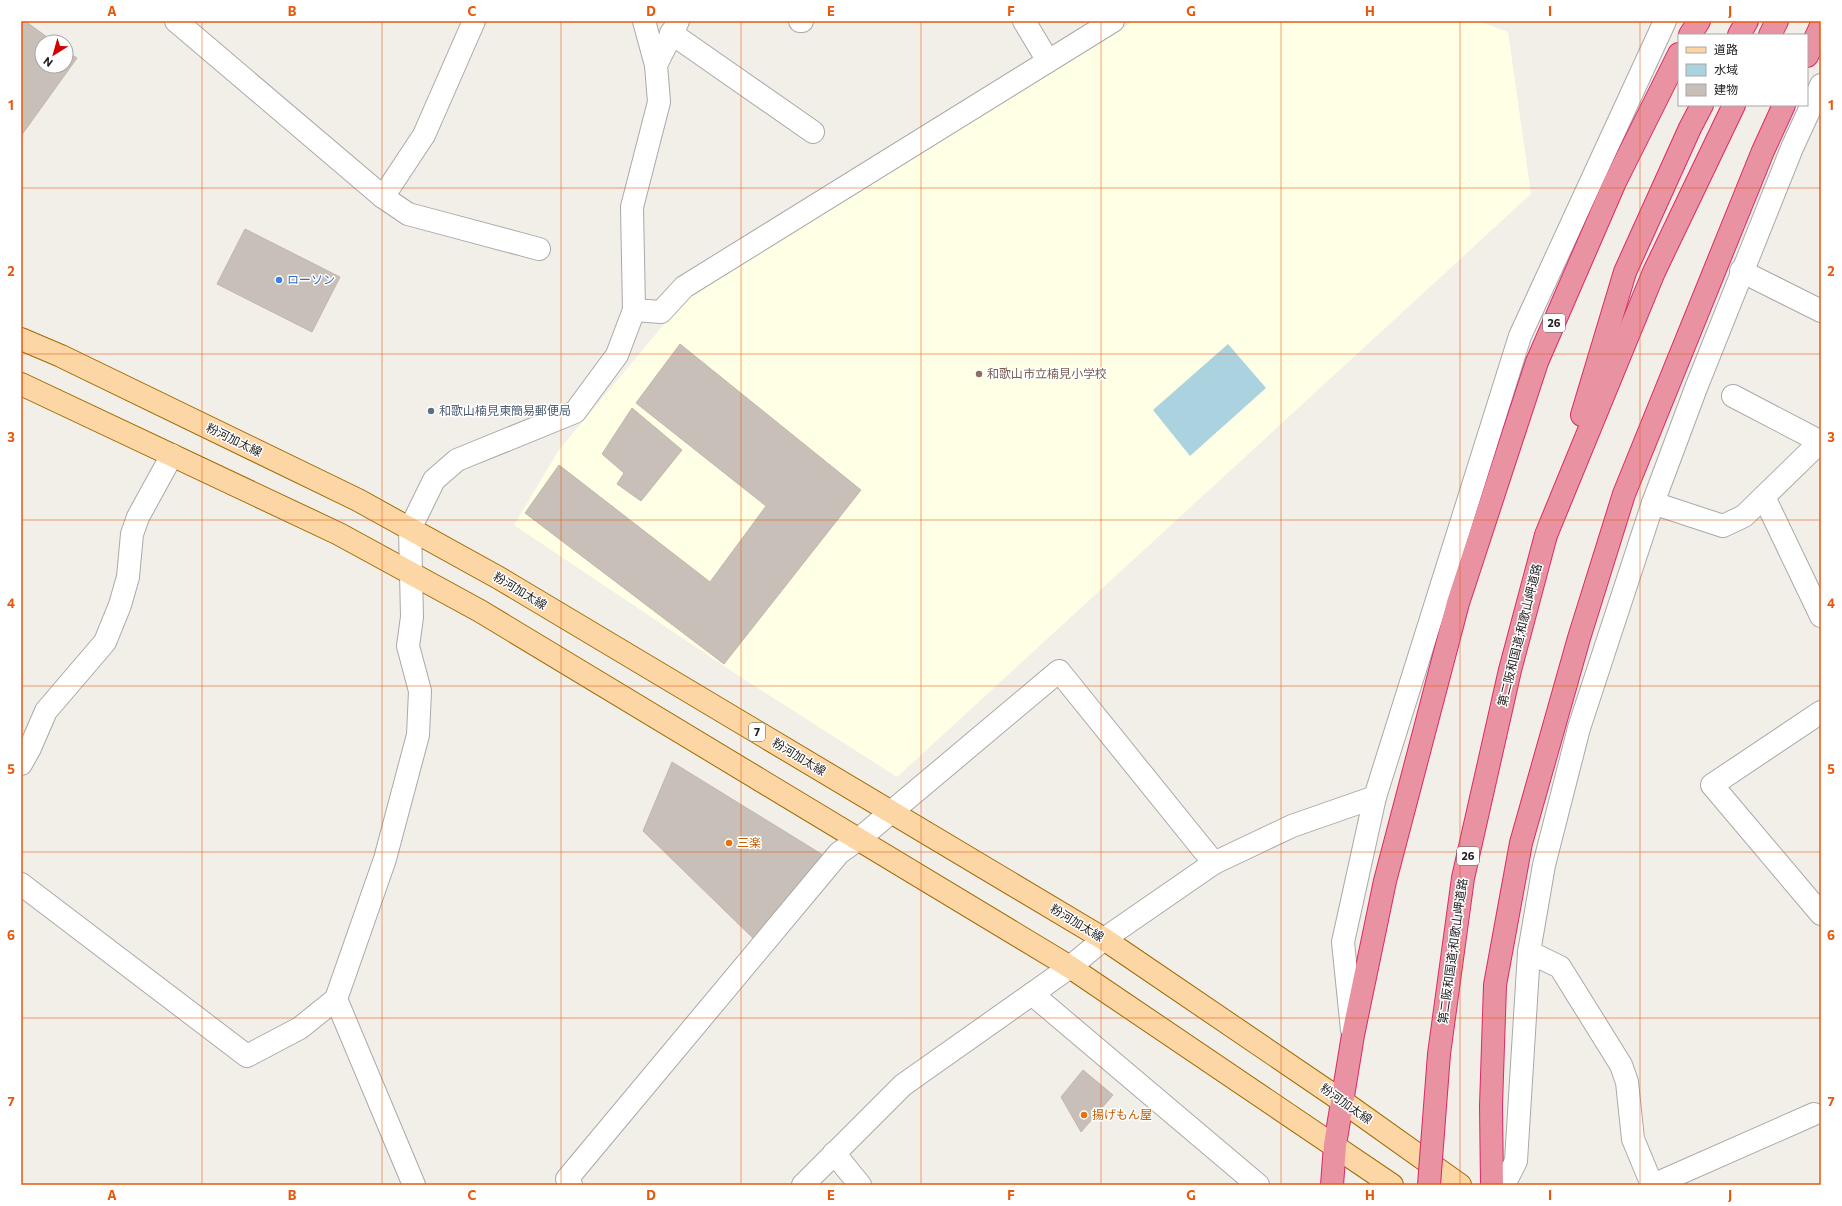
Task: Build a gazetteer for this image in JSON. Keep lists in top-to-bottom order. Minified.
{"streets":{"highway":["26","第二阪和国道;和歌山岬道路"],"main road":["粉河加太線","7"]},"crossings":[["26","粉河加太線"],["26","第二阪和国道;和歌山岬道路"]],"places":["ローソン","和歌山市立楠見小学校","和歌山楠見東簡易郵便局","三楽","揚げもん屋"],"legend":["道路","水域","建物"],"north":"bottom left","grid":{"columns":["A","B","C","D","E","F","G","H","I","J"],"rows":["1","2","3","4","5","6","7"]}}
